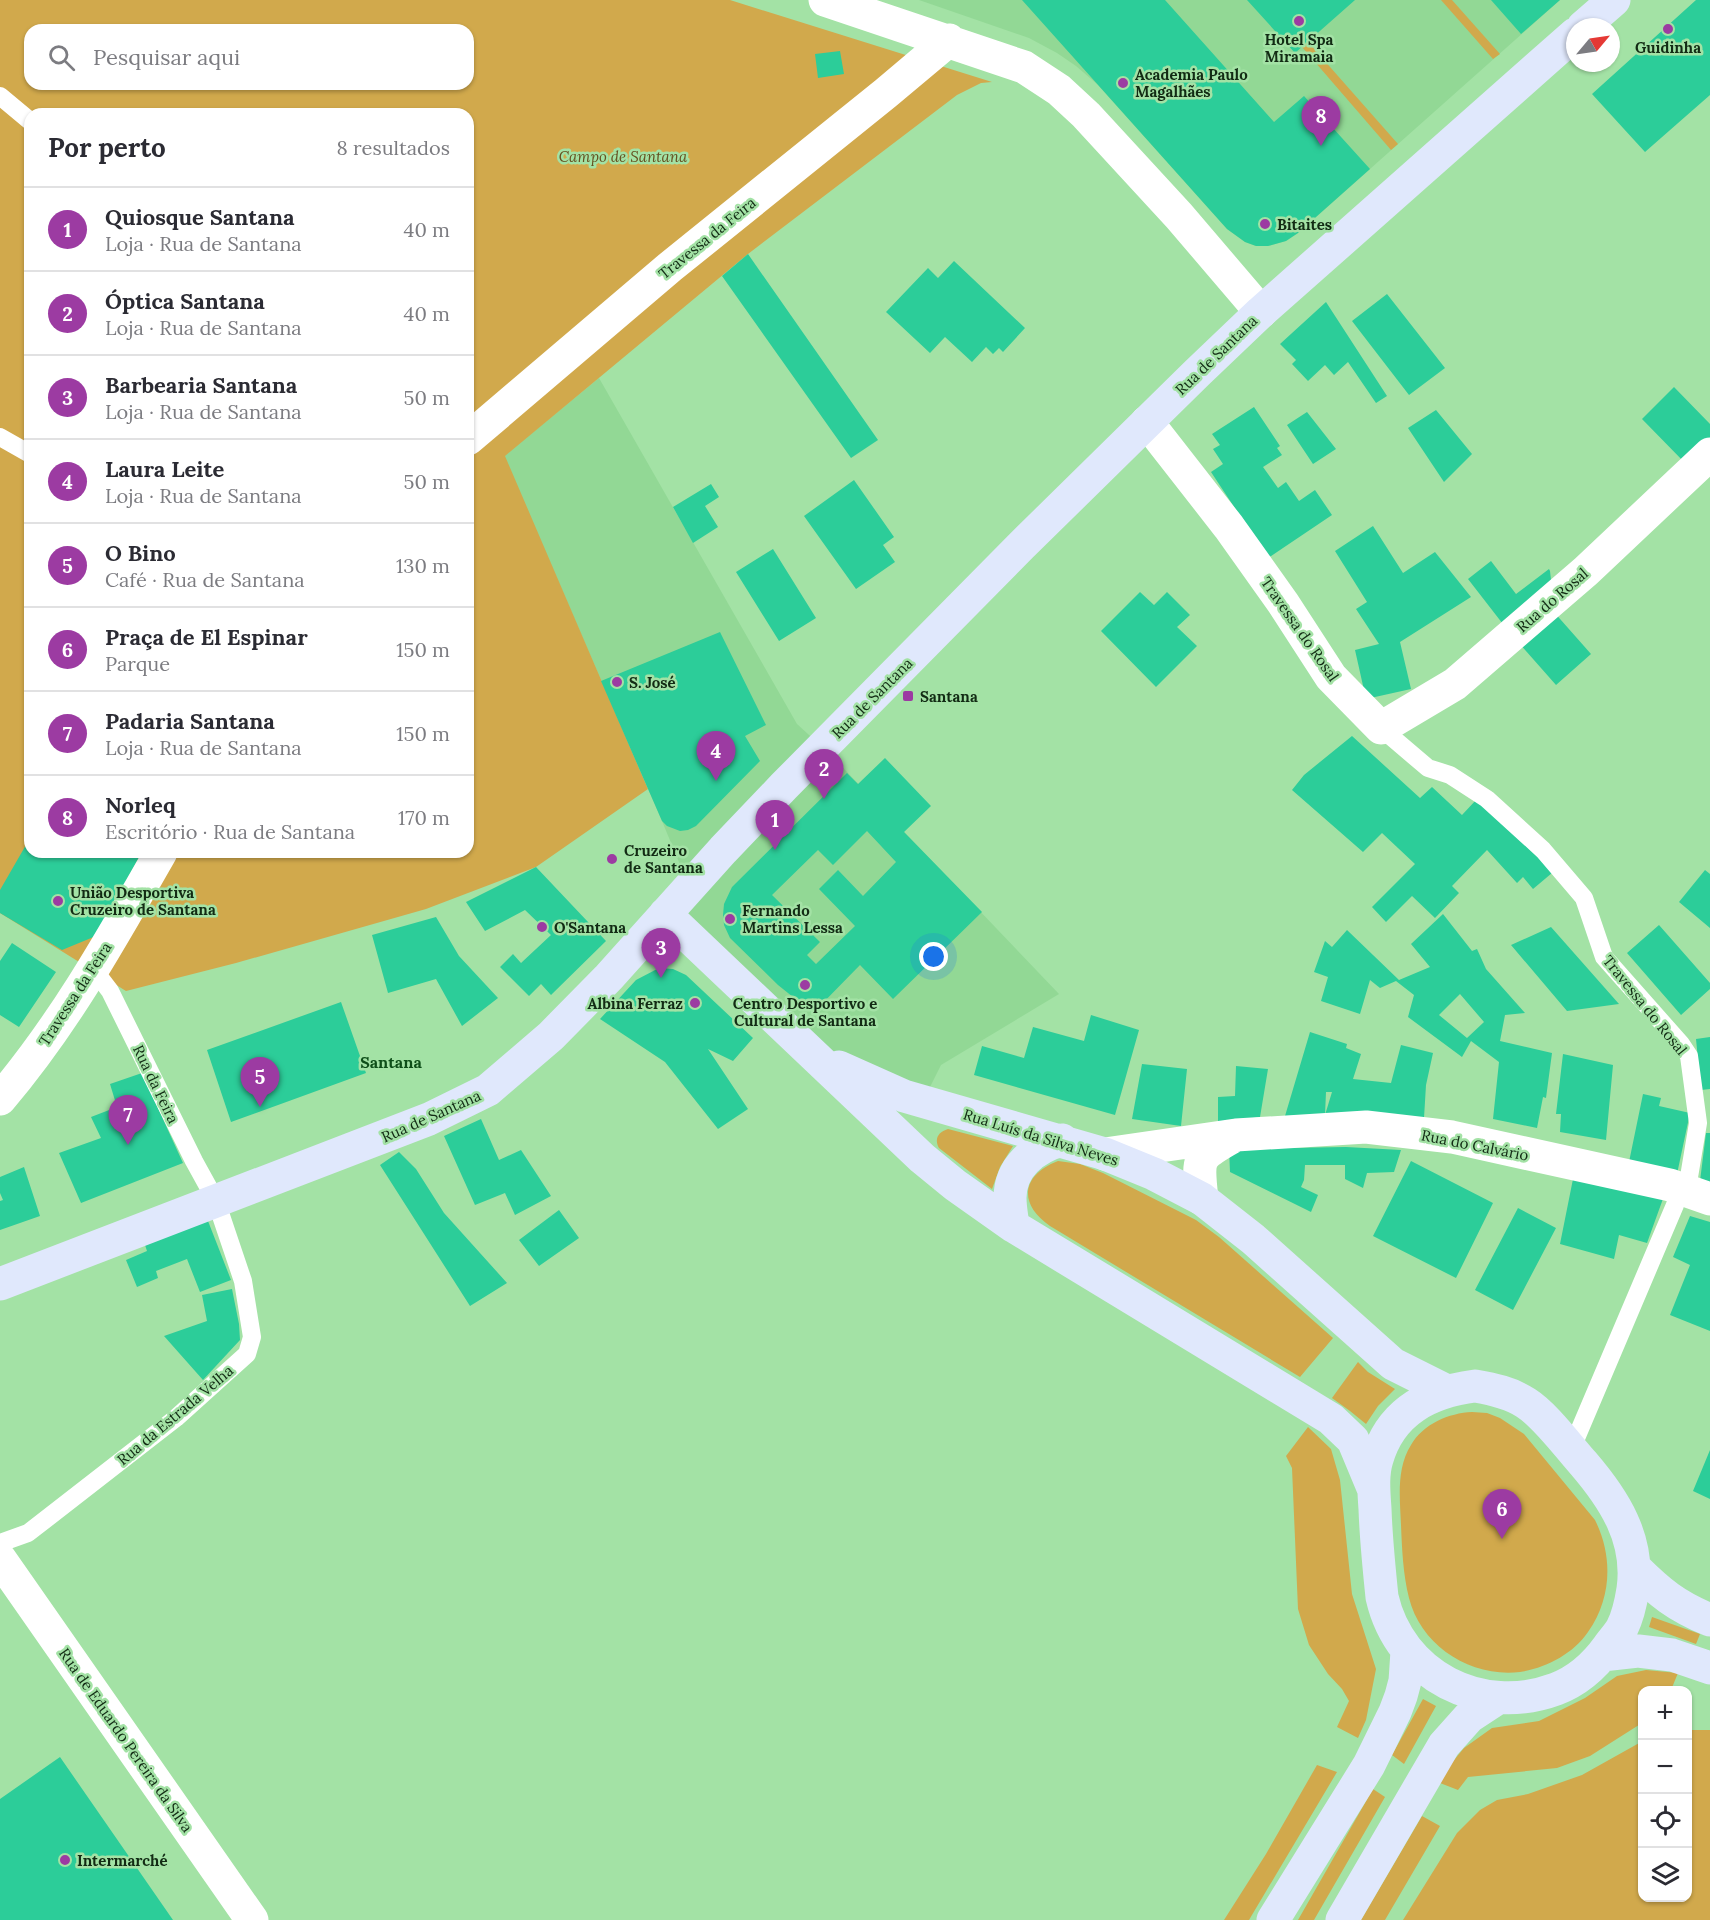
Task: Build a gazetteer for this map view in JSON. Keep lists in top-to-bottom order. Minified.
{"streets":{"main road":["Rua de Santana","Rua Luís da Silva Neves"],"street":["Travessa da Feira","Rua do Rosal","Travessa do Rosal","Rua do Calvário","Rua de Eduardo Pereira da Silva"],"lane":["Rua da Feira","Rua da Estrada Velha"]},"crossings":[["Travessa da Feira","Rua da Feira"],["Rua de Santana","Travessa do Rosal"],["Rua de Santana","Rua da Feira"],["Rua de Santana","Rua Luís da Silva Neves"],["Rua de Santana","Rua da Estrada Velha"],["Rua do Rosal","Travessa do Rosal"],["Travessa do Rosal","Rua do Calvário"],["Rua da Feira","Rua da Estrada Velha"],["Rua Luís da Silva Neves","Rua do Calvário"]],"districts":["Santana"],"parks":["Campo de Santana"],"places":{"other":["Hotel Spa Miramaia","Guidinha","Academia Paulo Magalhães","Bitaites","S. José","Cruzeiro de Santana","União Desportiva Cruzeiro de Santana","Fernando Martins Lessa","O'Santana","Centro Desportivo e Cultural de Santana","Albina Ferraz","Intermarché"],"transit":["Santana"]},"north":"top right","page":{"search":"Pesquisar aqui","pins":["8","4","2","1","3","5","7","6"],"heading":["Por perto","8 resultados"],"list":[{"mark":"1","name":"Quiosque Santana","note":"Loja · Rua de Santana","value":"40 m"},{"mark":"2","name":"Óptica Santana","note":"Loja · Rua de Santana","value":"40 m"},{"mark":"3","name":"Barbearia Santana","note":"Loja · Rua de Santana","value":"50 m"},{"mark":"4","name":"Laura Leite","note":"Loja · Rua de Santana","value":"50 m"},{"mark":"5","name":"O Bino","note":"Café · Rua de Santana","value":"130 m"},{"mark":"6","name":"Praça de El Espinar","note":"Parque","value":"150 m"},{"mark":"7","name":"Padaria Santana","note":"Loja · Rua de Santana","value":"150 m"},{"mark":"8","name":"Norleq","note":"Escritório · Rua de Santana","value":"170 m"}],"map_buttons":["+","−"]}}
